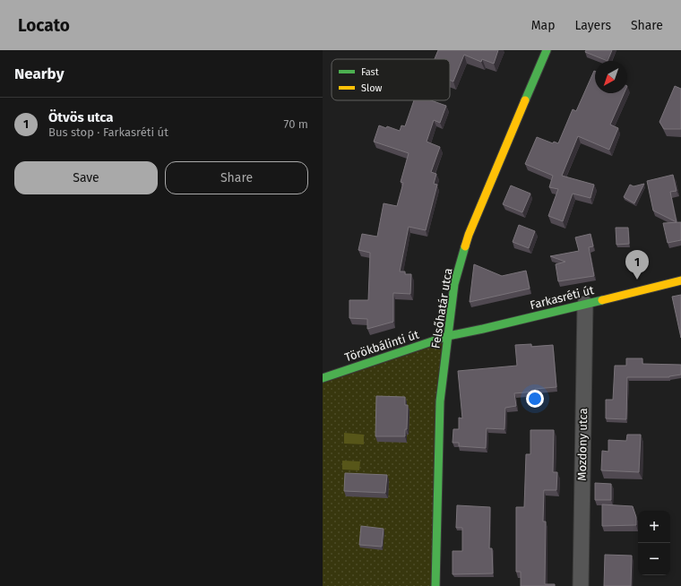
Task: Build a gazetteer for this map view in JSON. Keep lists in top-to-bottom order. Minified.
{"streets":{"street":["Farkasréti út","Felsőhatár utca","Törökbálinti út","Mozdony utca"]},"crossings":[["Farkasréti út","Felsőhatár utca"],["Farkasréti út","Törökbálinti út"],["Farkasréti út","Mozdony utca"],["Felsőhatár utca","Törökbálinti út"]],"legend":["Fast","Slow"],"north":"bottom left","page":{"header":"Locato","nav":["Map","Layers","Share"],"heading":"Nearby","list":[{"mark":"1","name":"Ötvös utca","note":"Bus stop · Farkasréti út","value":"70 m"}],"buttons":["Save","Share"],"pins":"1","map_buttons":["+","−"]}}
